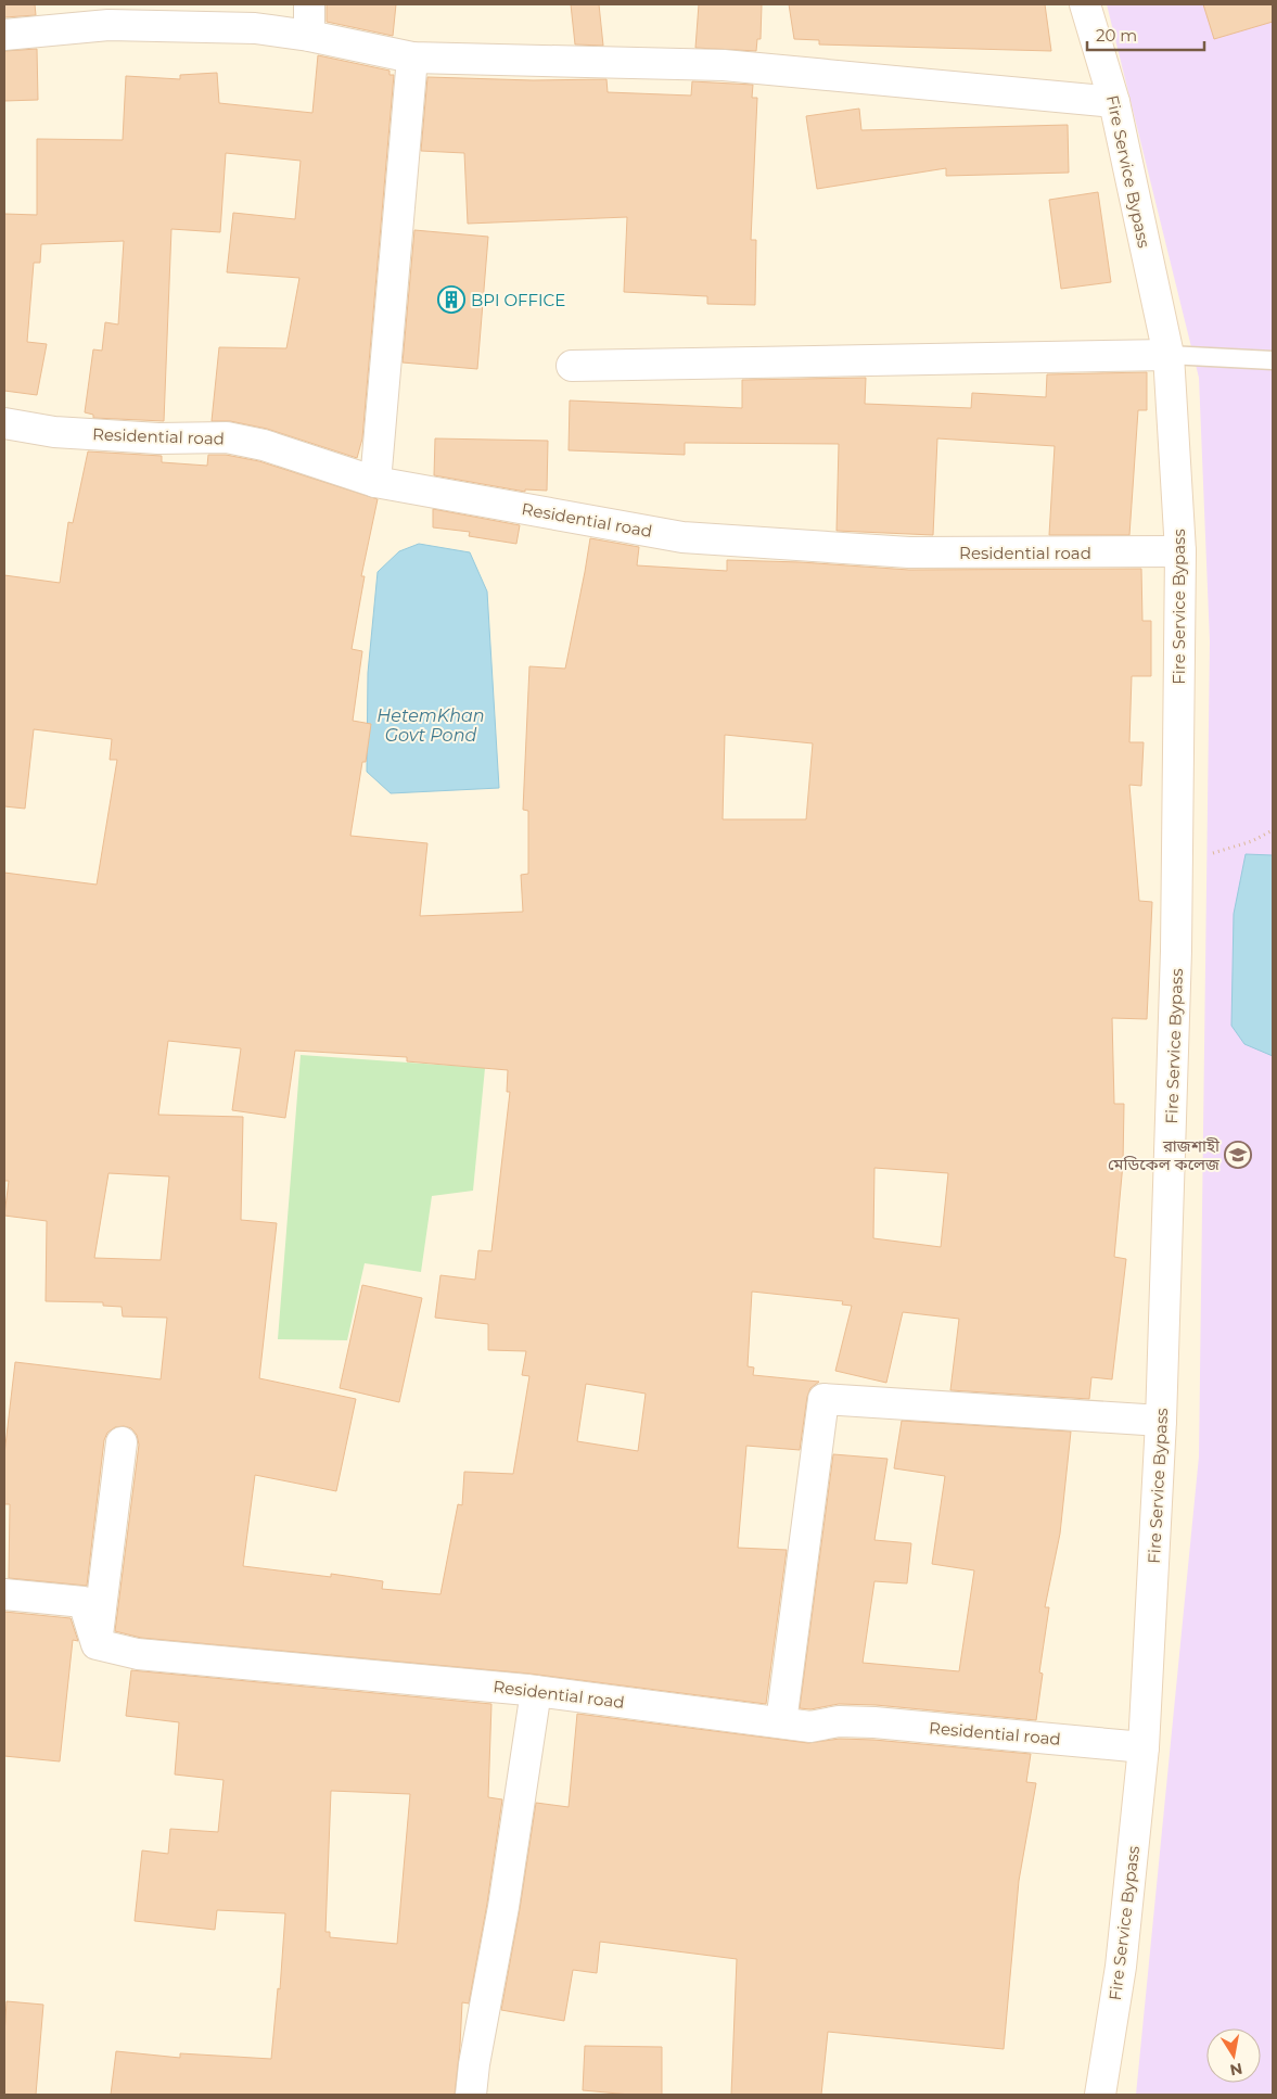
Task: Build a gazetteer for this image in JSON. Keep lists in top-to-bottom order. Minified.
{"streets":{"street":["Fire Service Bypass","Residential road"]},"crossings":[["Fire Service Bypass","Residential road"]],"water":["HetemKhan Govt Pond"],"places":{"building":["BPI OFFICE"],"school or university":["রাজশাহী মেডিকেল কলেজ"]},"scale_bar":"20 m","north":"bottom"}
